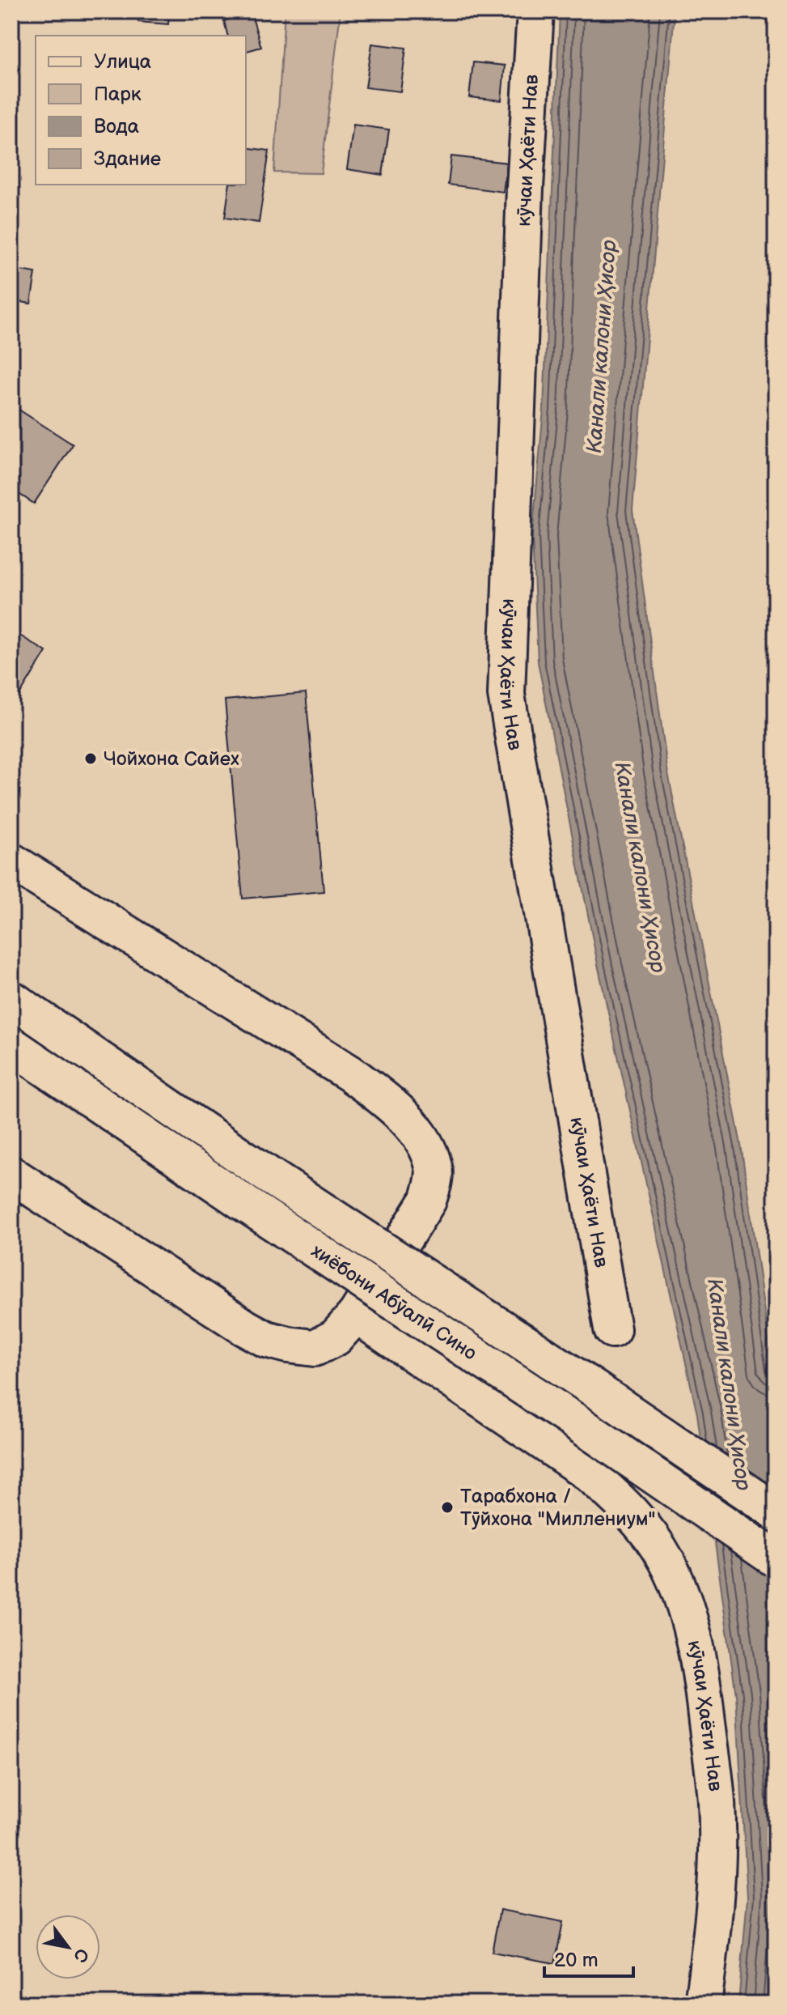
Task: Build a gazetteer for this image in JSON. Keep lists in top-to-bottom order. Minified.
{"streets":{"street":["кӯчаи Ҳаёти Нав","хиёбони Абӯалӣ Сино"]},"water":["Канали калони Ҳисор"],"places":["Чойхона Сайех","Тарабхона / Тӯйхона \"Миллениум\""],"legend":["Улица","Парк","Вода","Здание"],"scale_bar":"20 m","north":"bottom right"}
